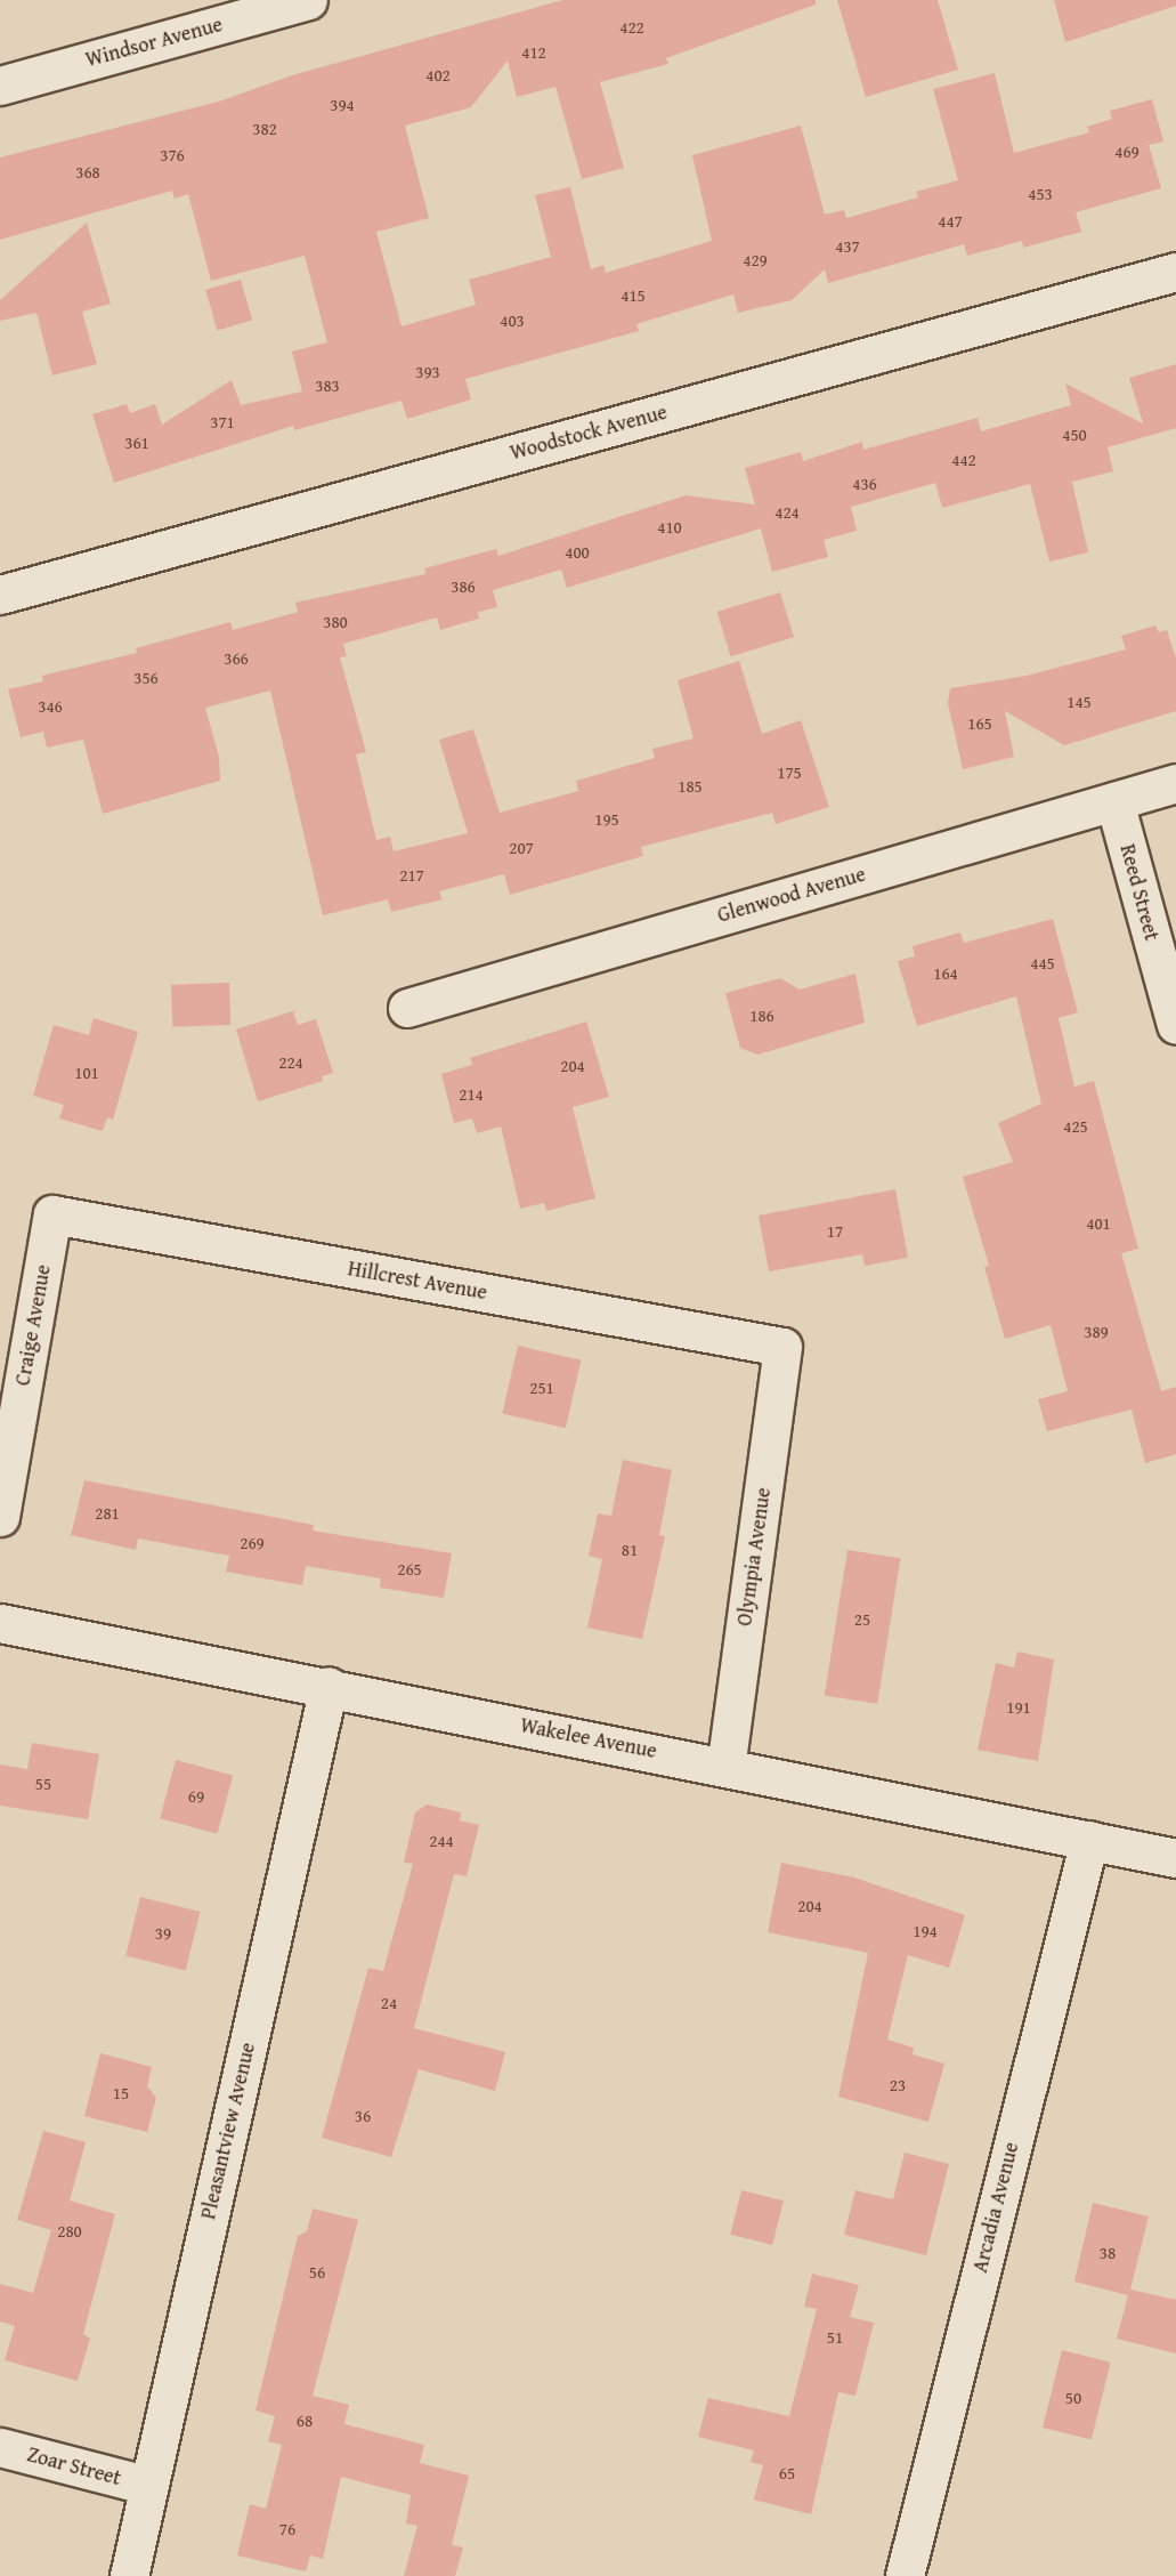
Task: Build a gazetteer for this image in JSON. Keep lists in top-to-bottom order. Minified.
{"streets":{"street":["Windsor Avenue","Woodstock Avenue","Reed Street","Glenwood Avenue","Hillcrest Avenue","Craige Avenue","Olympia Avenue","Wakelee Avenue","Pleasantview Avenue","Arcadia Avenue","Zoar Street"]},"crossings":[["Reed Street","Glenwood Avenue"],["Hillcrest Avenue","Craige Avenue"],["Hillcrest Avenue","Olympia Avenue"],["Olympia Avenue","Wakelee Avenue"],["Wakelee Avenue","Pleasantview Avenue"],["Wakelee Avenue","Arcadia Avenue"],["Pleasantview Avenue","Zoar Street"]],"house_numbers":["422","412","402","394","382","469","376","368","453","447","437","429","415","403","393","383","371","450","361","442","436","424","410","400","386","380","366","356","145","346","165","175","185","195","207","217","445","164","186","224","204","101","214","425","401","17","389","251","281","269","81","265","25","191","55","69","244","204","194","39","24","23","15","36","280","38","56","51","50","68","65","76"]}
